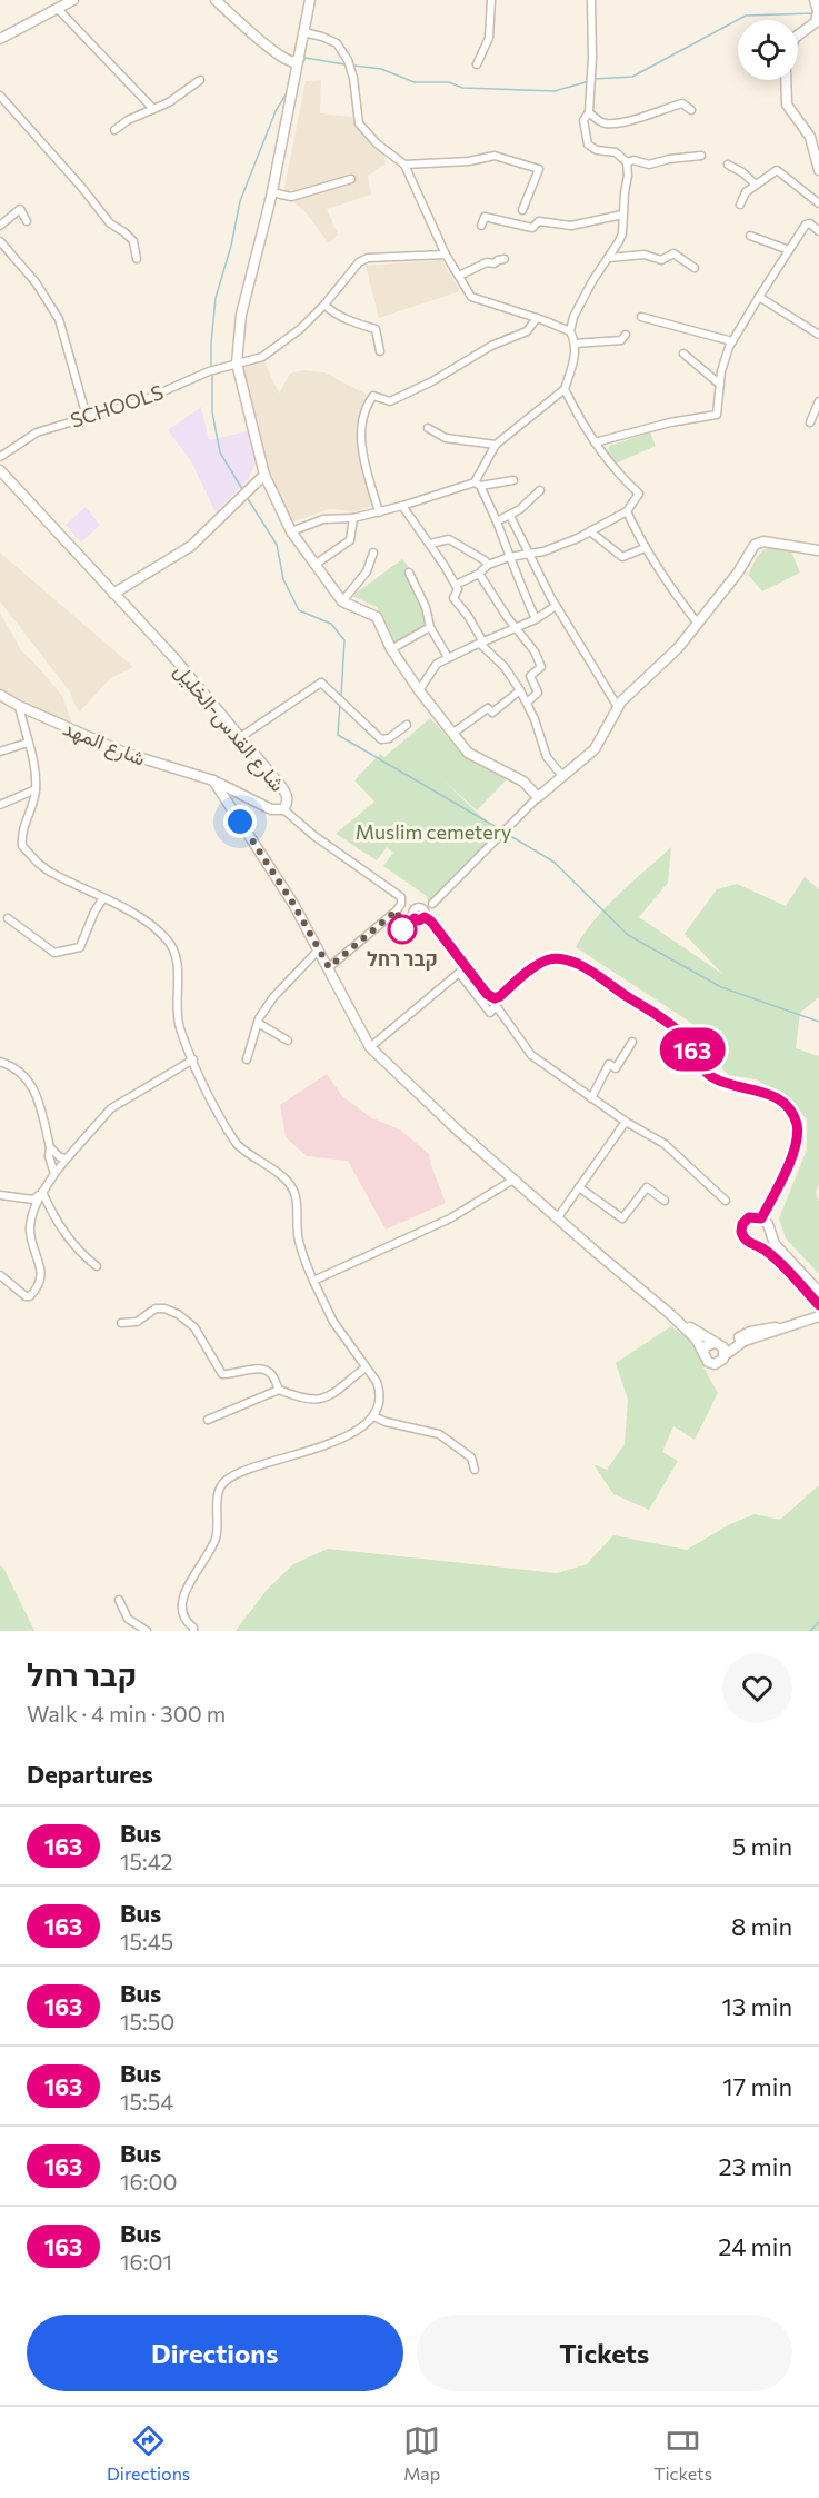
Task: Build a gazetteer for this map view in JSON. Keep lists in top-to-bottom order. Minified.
{"streets":{"street":["SCHOOLS","شارع القدس-الخليل","شارع المهد"]},"crossings":[["شارع القدس-الخليل","شارع المهد"]],"parks":["Muslim cemetery"],"places":["קבר רחל"],"lines":["bus line 163"],"page":{"on_map":"163","heading":[["קבר רחל","Walk · 4 min · 300 m"],"Departures"],"list":[{"mark":"163","name":"Bus","note":"15:42","value":"5 min"},{"mark":"163","name":"Bus","note":"15:45","value":"8 min"},{"mark":"163","name":"Bus","note":"15:50","value":"13 min"},{"mark":"163","name":"Bus","note":"15:54","value":"17 min"},{"mark":"163","name":"Bus","note":"16:00","value":"23 min"},{"mark":"163","name":"Bus","note":"16:01","value":"24 min"}],"buttons":["Directions","Tickets"],"tabs":["Directions","Map","Tickets"]}}
